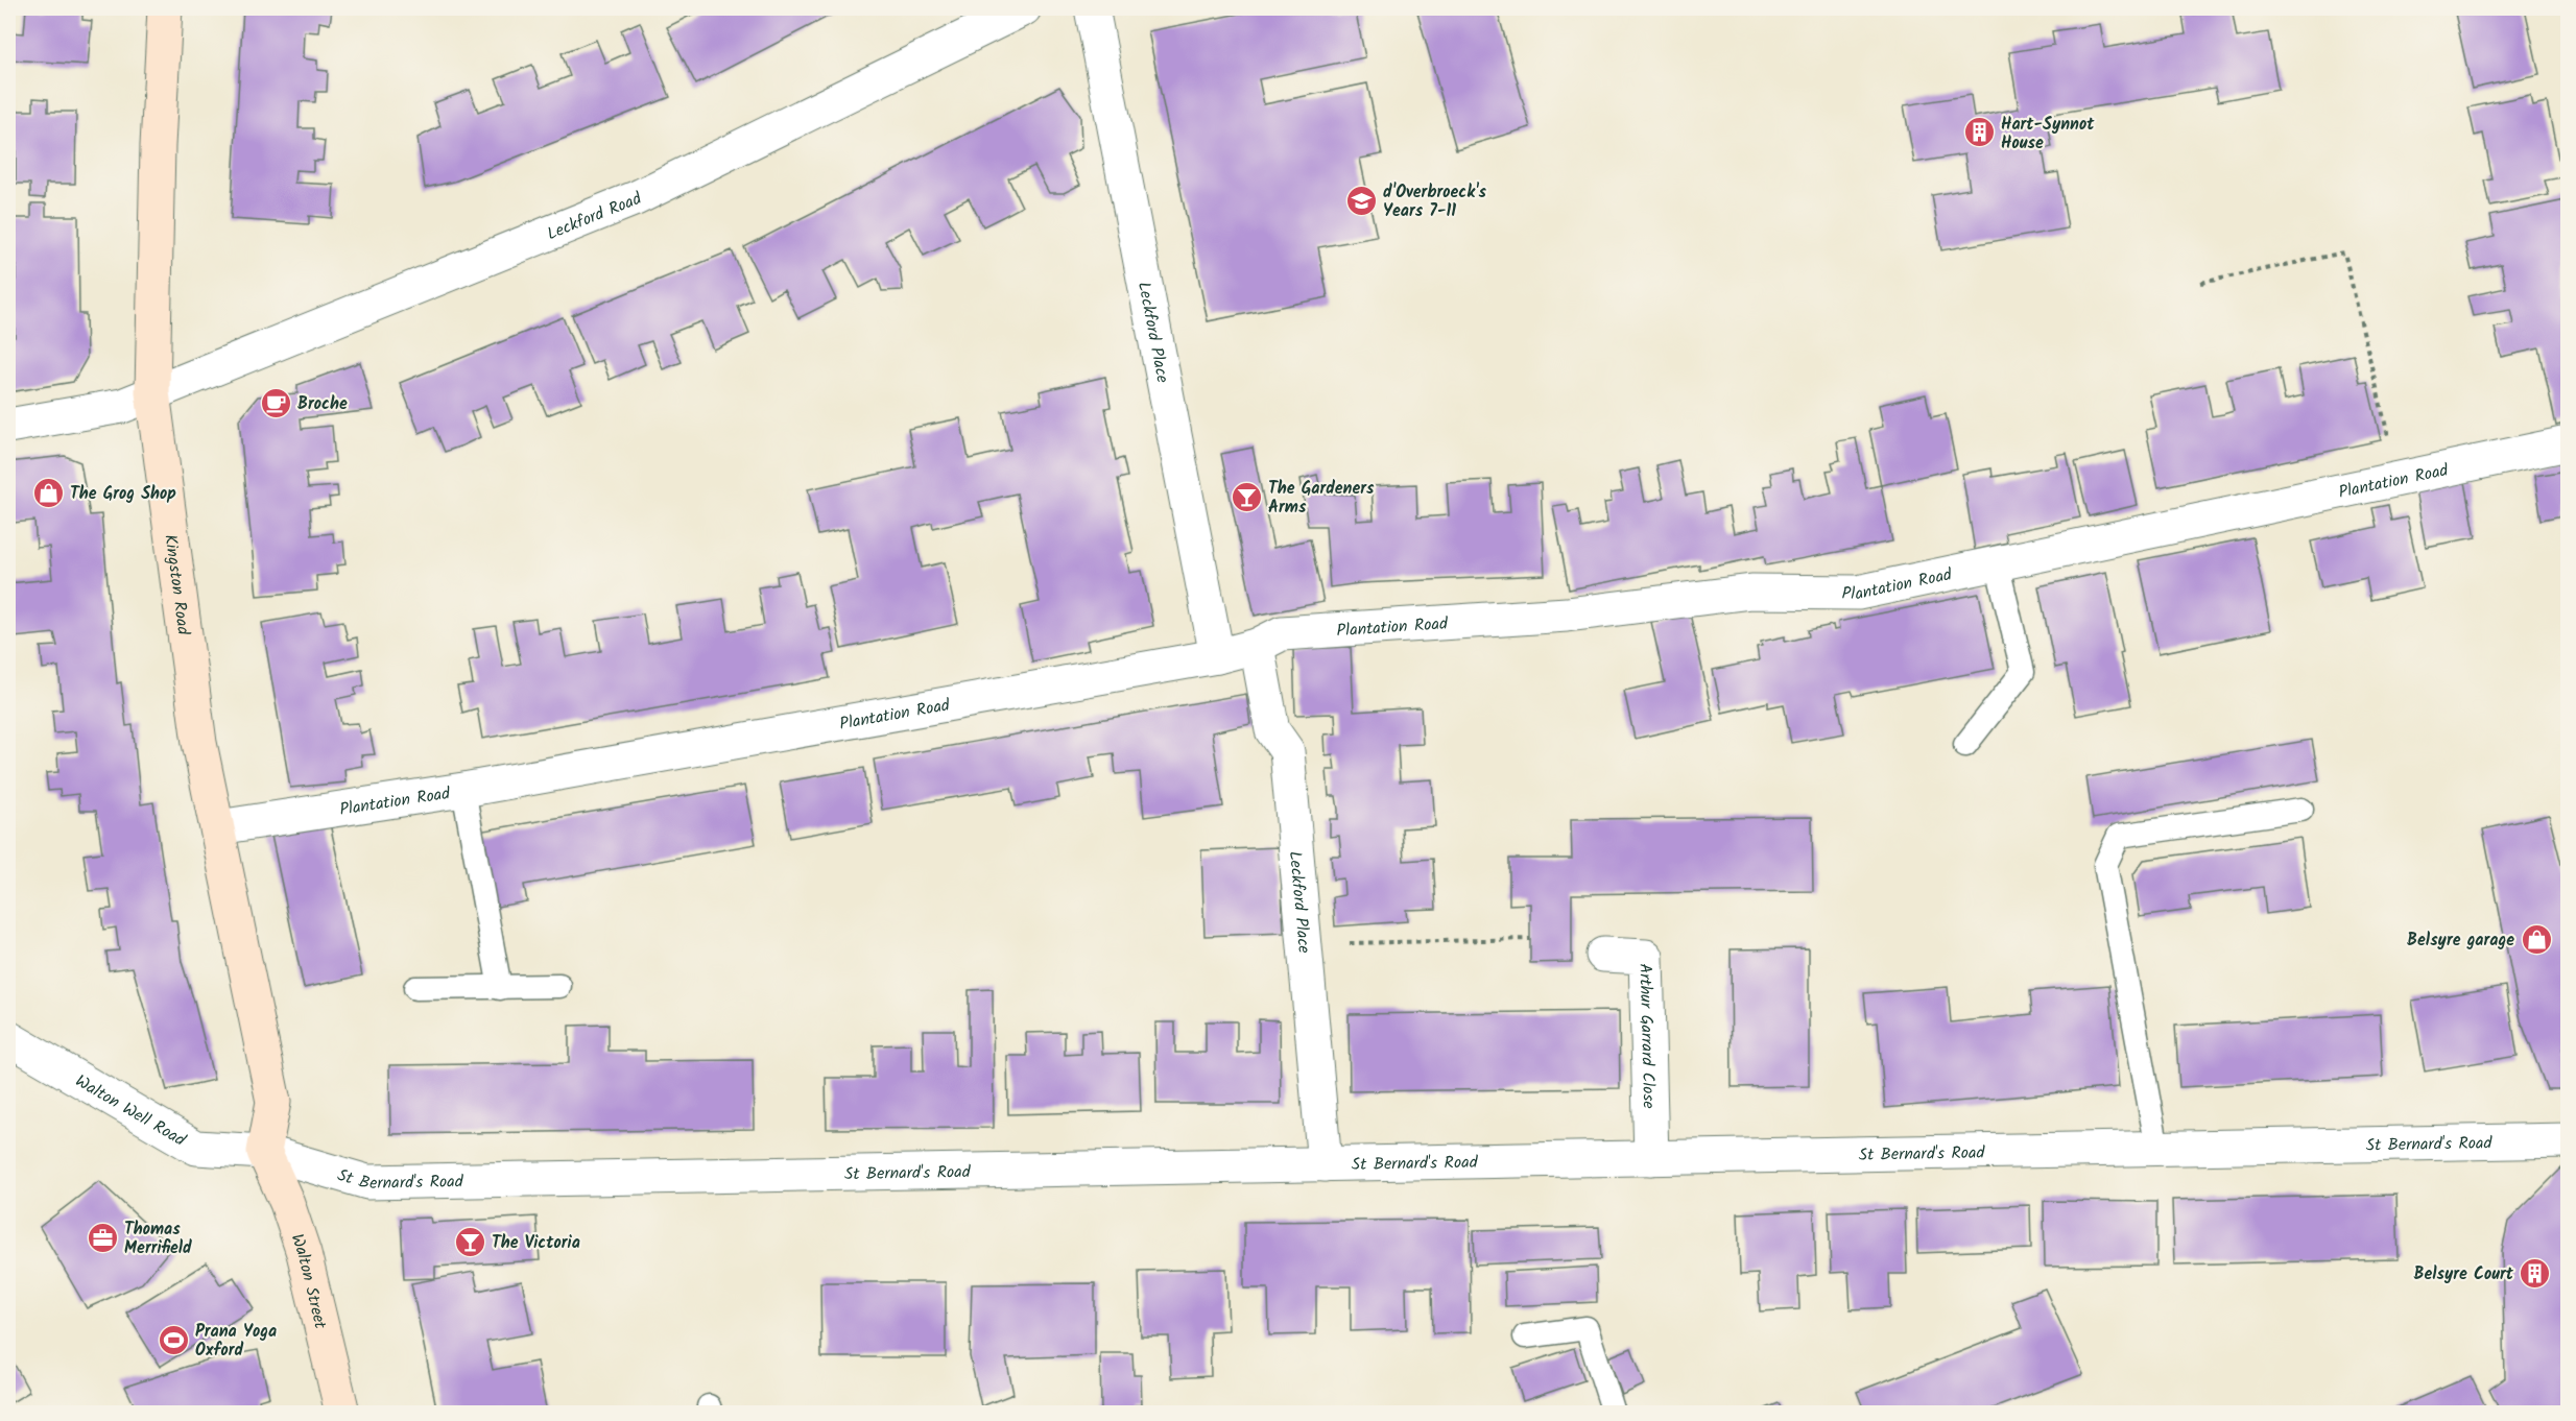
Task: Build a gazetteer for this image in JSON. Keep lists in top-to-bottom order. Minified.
{"streets":{"street":["Leckford Road","Leckford Place","Plantation Road","Kingston Road","Arthur Garrard Close","Walton Well Road","St Bernard's Road","Walton Street"]},"crossings":[["Leckford Road","Kingston Road"],["Leckford Place","Plantation Road"],["Leckford Place","St Bernard's Road"],["Plantation Road","Kingston Road"],["Kingston Road","Walton Well Road"],["Kingston Road","St Bernard's Road"],["Kingston Road","Walton Street"],["Arthur Garrard Close","St Bernard's Road"],["Walton Well Road","St Bernard's Road"],["Walton Well Road","Walton Street"],["St Bernard's Road","Walton Street"]],"places":{"building":["Hart-Synnot House","Belsyre Court"],"school or university":["d'Overbroeck's Years 7-11"],"cafe":["Broche"],"shop":["The Grog Shop","Belsyre garage"],"bar":["The Gardeners Arms","The Victoria"],"office":["Thomas Merrifield"],"sports":["Prana Yoga Oxford"]}}
